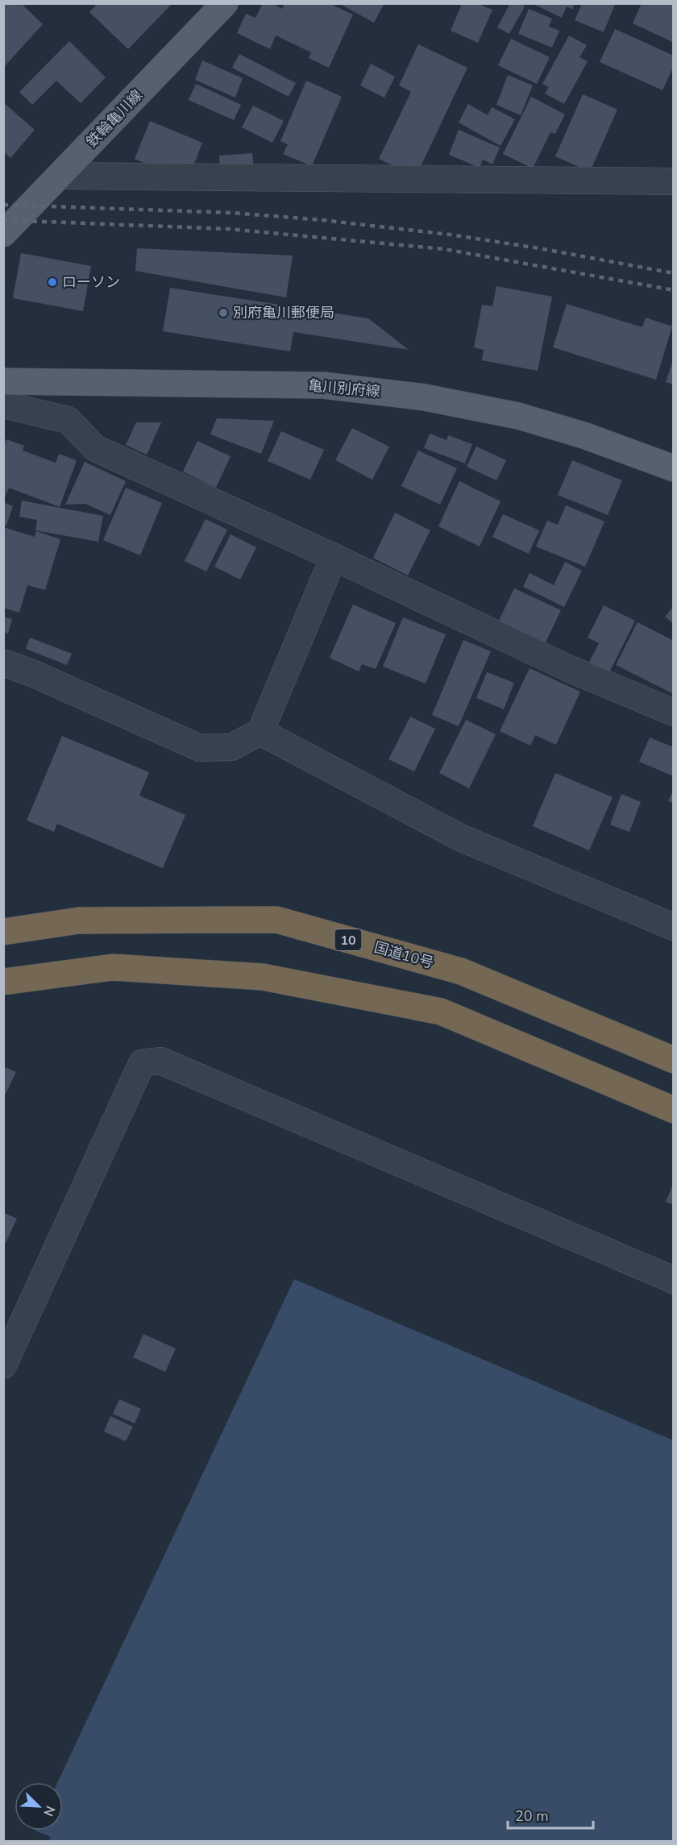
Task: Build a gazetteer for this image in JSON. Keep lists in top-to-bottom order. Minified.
{"streets":{"highway":["10","国道10号"],"main road":["鉄輪亀川線","亀川別府線"]},"places":["ローソン","別府亀川郵便局"],"scale_bar":"20 m","north":"bottom right"}
